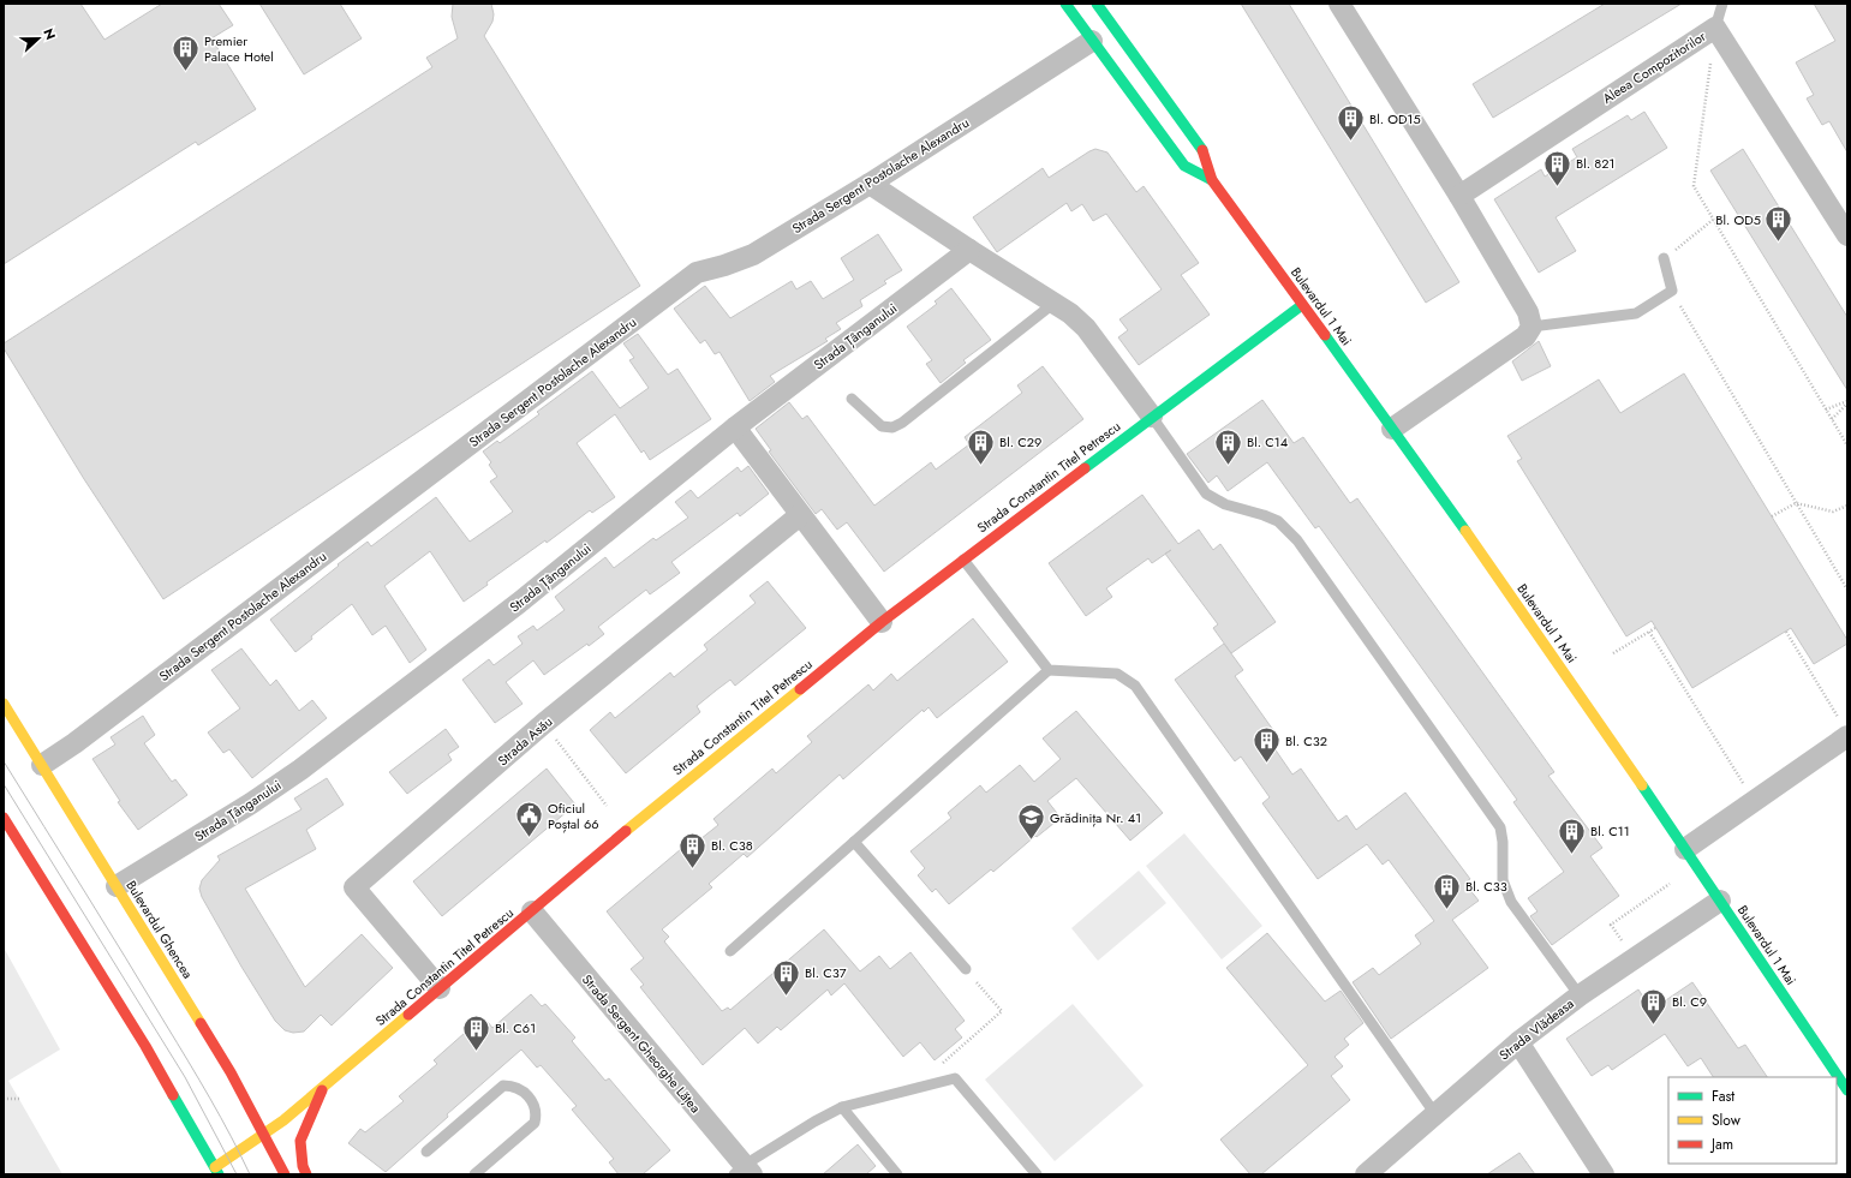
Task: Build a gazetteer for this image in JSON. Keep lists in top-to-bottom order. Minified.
{"streets":{"main road":["Bulevardul 1 Mai","Strada Constantin Titel Petrescu","Bulevardul Ghencea"],"street":["Aleea Compozitorilor","Strada Sergent Postolache Alexandru","Strada Țânganului","Strada Asău","Strada Vlădeasa","Strada Sergent Gheorghe Lățea"]},"crossings":[["Strada Sergent Postolache Alexandru","Bulevardul 1 Mai"],["Strada Sergent Postolache Alexandru","Bulevardul Ghencea"],["Bulevardul 1 Mai","Strada Constantin Titel Petrescu"],["Bulevardul 1 Mai","Strada Vlădeasa"],["Strada Țânganului","Bulevardul Ghencea"],["Strada Constantin Titel Petrescu","Strada Asău"],["Strada Constantin Titel Petrescu","Bulevardul Ghencea"],["Strada Constantin Titel Petrescu","Strada Sergent Gheorghe Lățea"]],"places":{"building":["Premier Palace Hotel","Bl. OD15","Bl. 821","Bl. OD5","Bl. C29","Bl. C14","Bl. C32","Bl. C11","Bl. C38","Bl. C33","Bl. C37","Bl. C9","Bl. C61"],"public building":["Oficiul Poștal 66"],"school or university":["Grădinița Nr. 41"]},"legend":["Fast","Slow","Jam"],"north":"right"}
